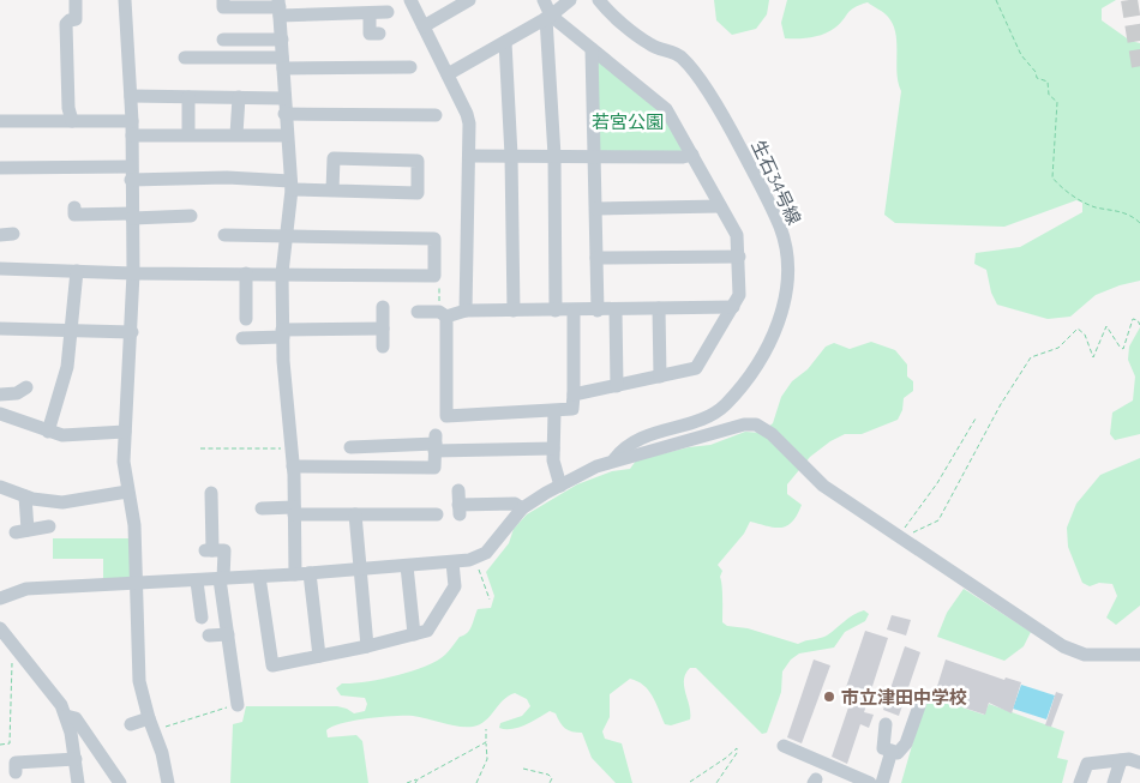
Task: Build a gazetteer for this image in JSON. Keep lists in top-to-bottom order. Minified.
{"streets":{"street":["生石34号線"]},"parks":["若宮公園"],"places":["市立津田中学校"]}
